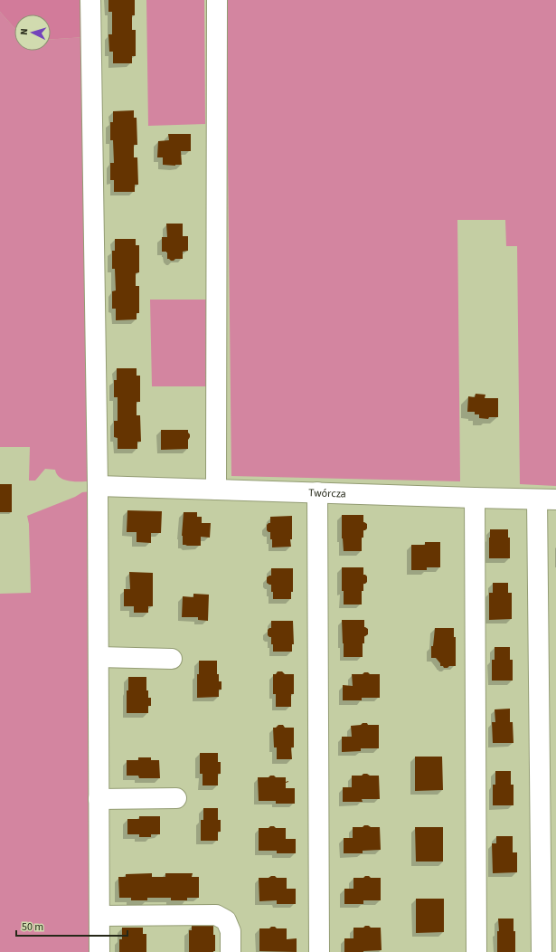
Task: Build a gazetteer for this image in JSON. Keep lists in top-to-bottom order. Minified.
{"streets":{"street":["Twórcza"]},"scale_bar":"50 m","north":"left"}
